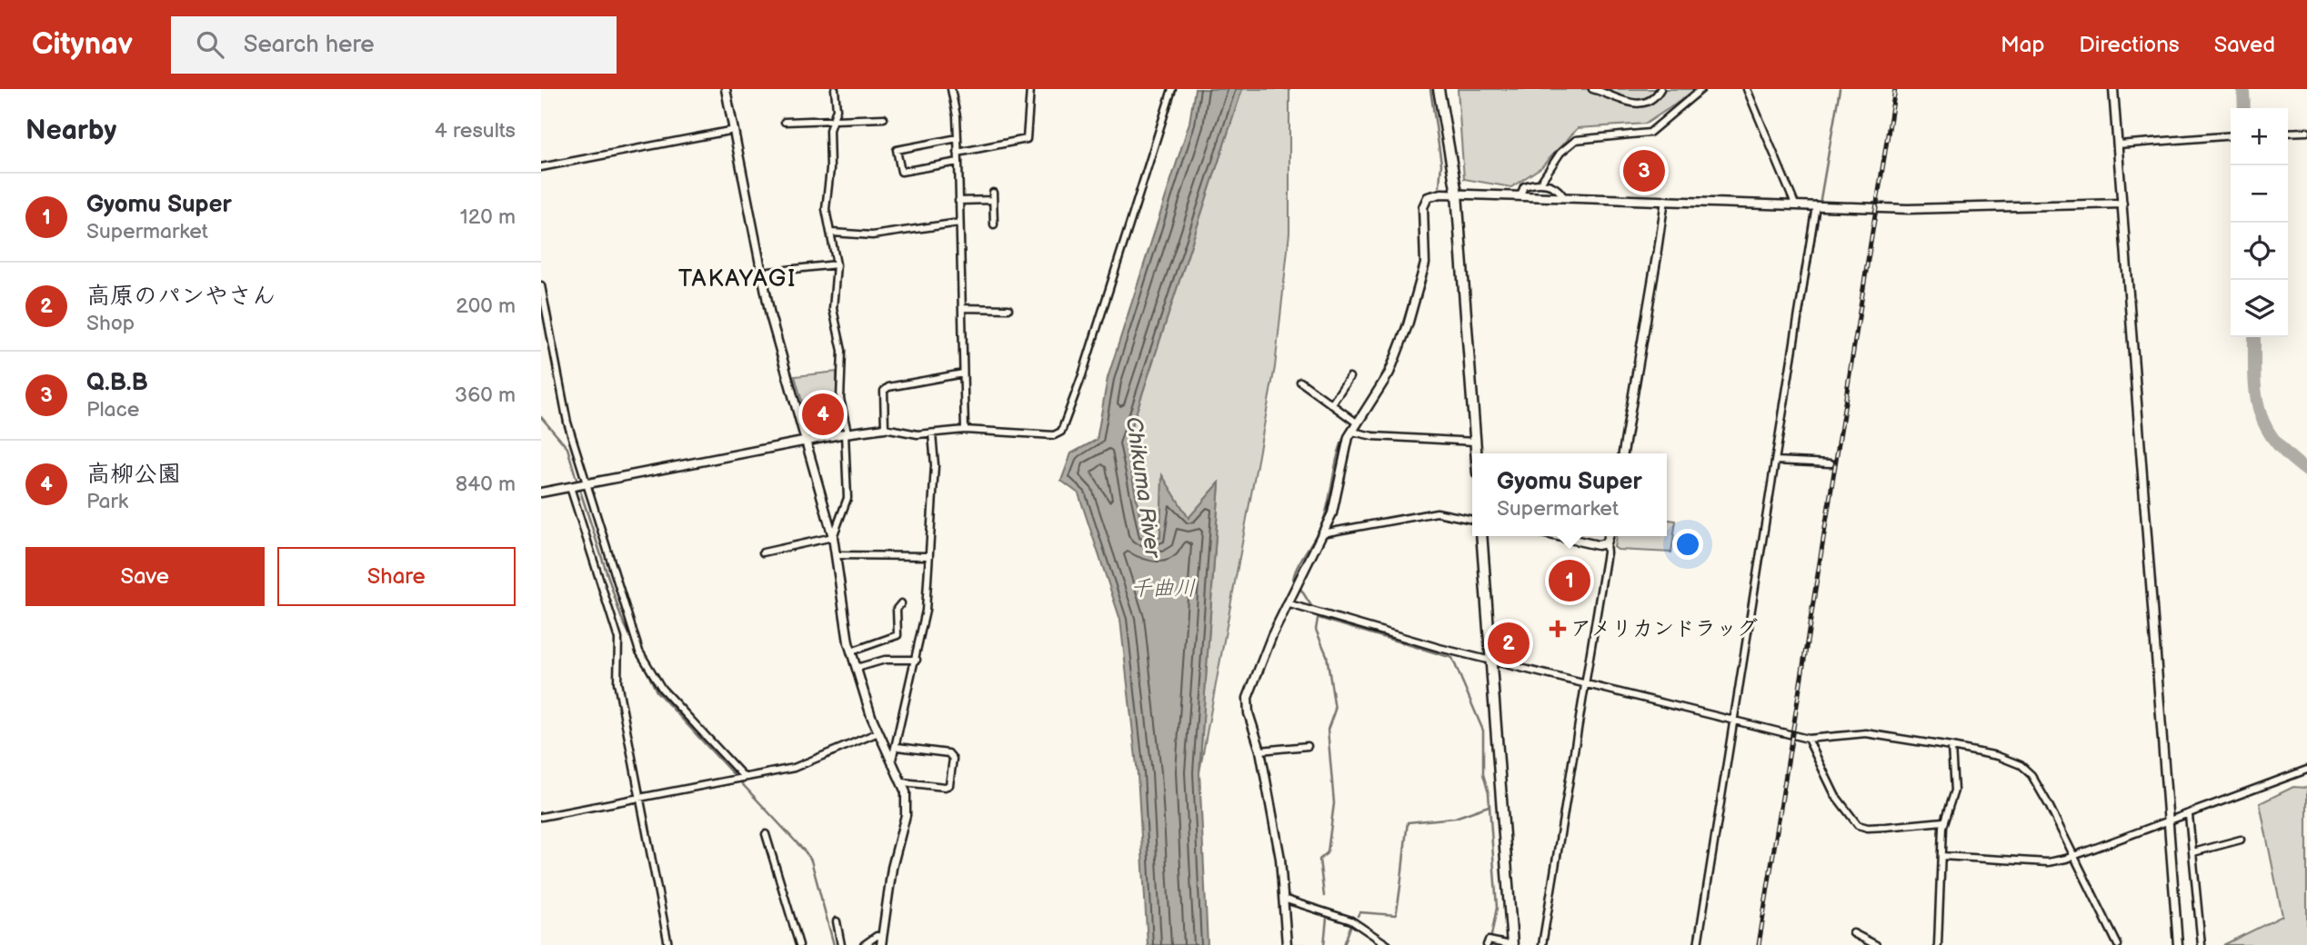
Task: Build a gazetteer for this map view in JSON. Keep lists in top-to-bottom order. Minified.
{"districts":["TAKAYAGI"],"water":["Chikuma River","千曲川"],"places":{"health":["アメリカンドラッグ"]},"page":{"header":"Citynav","search":"Search here","nav":["Map","Directions","Saved"],"heading":["Nearby","4 results"],"map_buttons":["+","−"],"pins":["3","4","1","2"],"list":[{"mark":"1","name":"Gyomu Super","note":"Supermarket","value":"120 m"},{"mark":"2","name":"高原のパンやさん","note":"Shop","value":"200 m"},{"mark":"3","name":"Q.B.B","note":"Place","value":"360 m"},{"mark":"4","name":"高柳公園","note":"Park","value":"840 m"}],"popup":["Gyomu Super","Supermarket"],"buttons":["Save","Share"]}}
